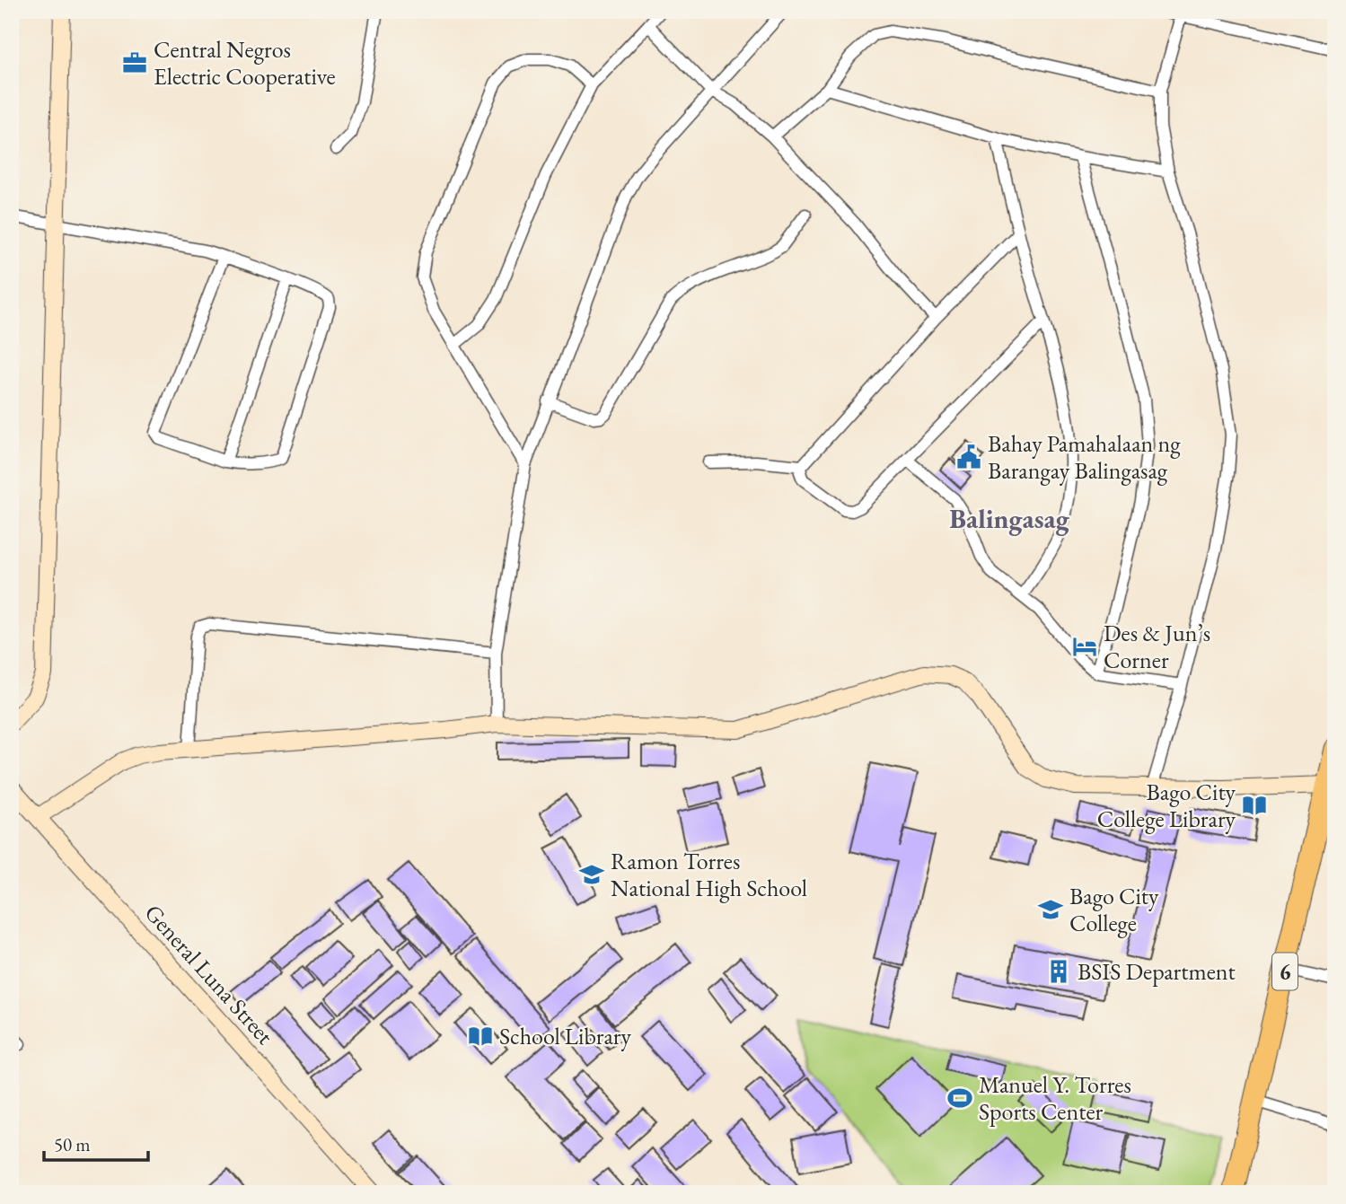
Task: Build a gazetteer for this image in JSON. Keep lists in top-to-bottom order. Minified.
{"streets":{"highway":["6"],"street":["General Luna Street"]},"districts":["Balingasag"],"places":{"office":["Central Negros Electric Cooperative"],"public building":["Bahay Pamahalaan ng Barangay Balingasag"],"hotel":["Des & Jun’s Corner"],"library":["Bago City College Library","School Library"],"school or university":["Ramon Torres National High School","Bago City College"],"building":["BSIS Department"],"sports":["Manuel Y. Torres Sports Center"]},"scale_bar":"50 m"}
